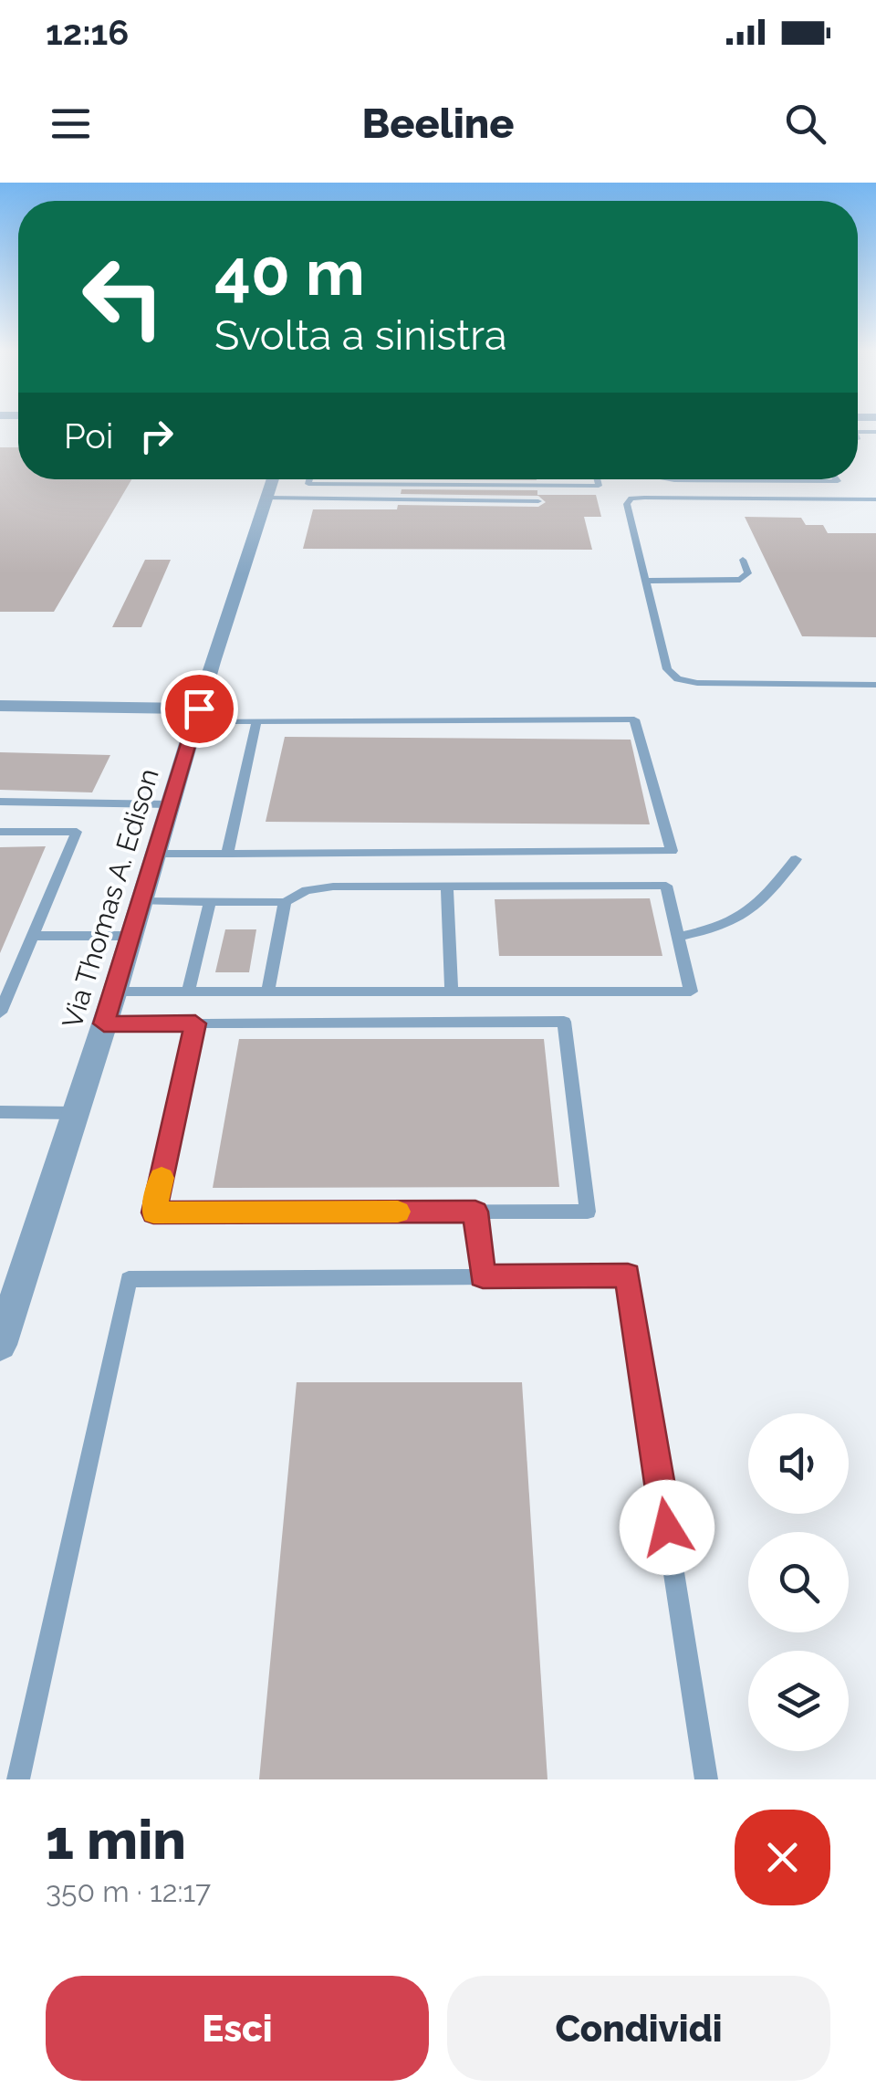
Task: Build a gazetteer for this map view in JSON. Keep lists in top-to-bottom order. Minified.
{"streets":{"street":["Via Thomas A. Edison"]},"page":{"status":"12:16","header":"Beeline","turn":["40 m","Svolta a sinistra"],"then":"Poi","heading":["1 min","350 m · 12:17"],"buttons":["Esci","Condividi"]}}
